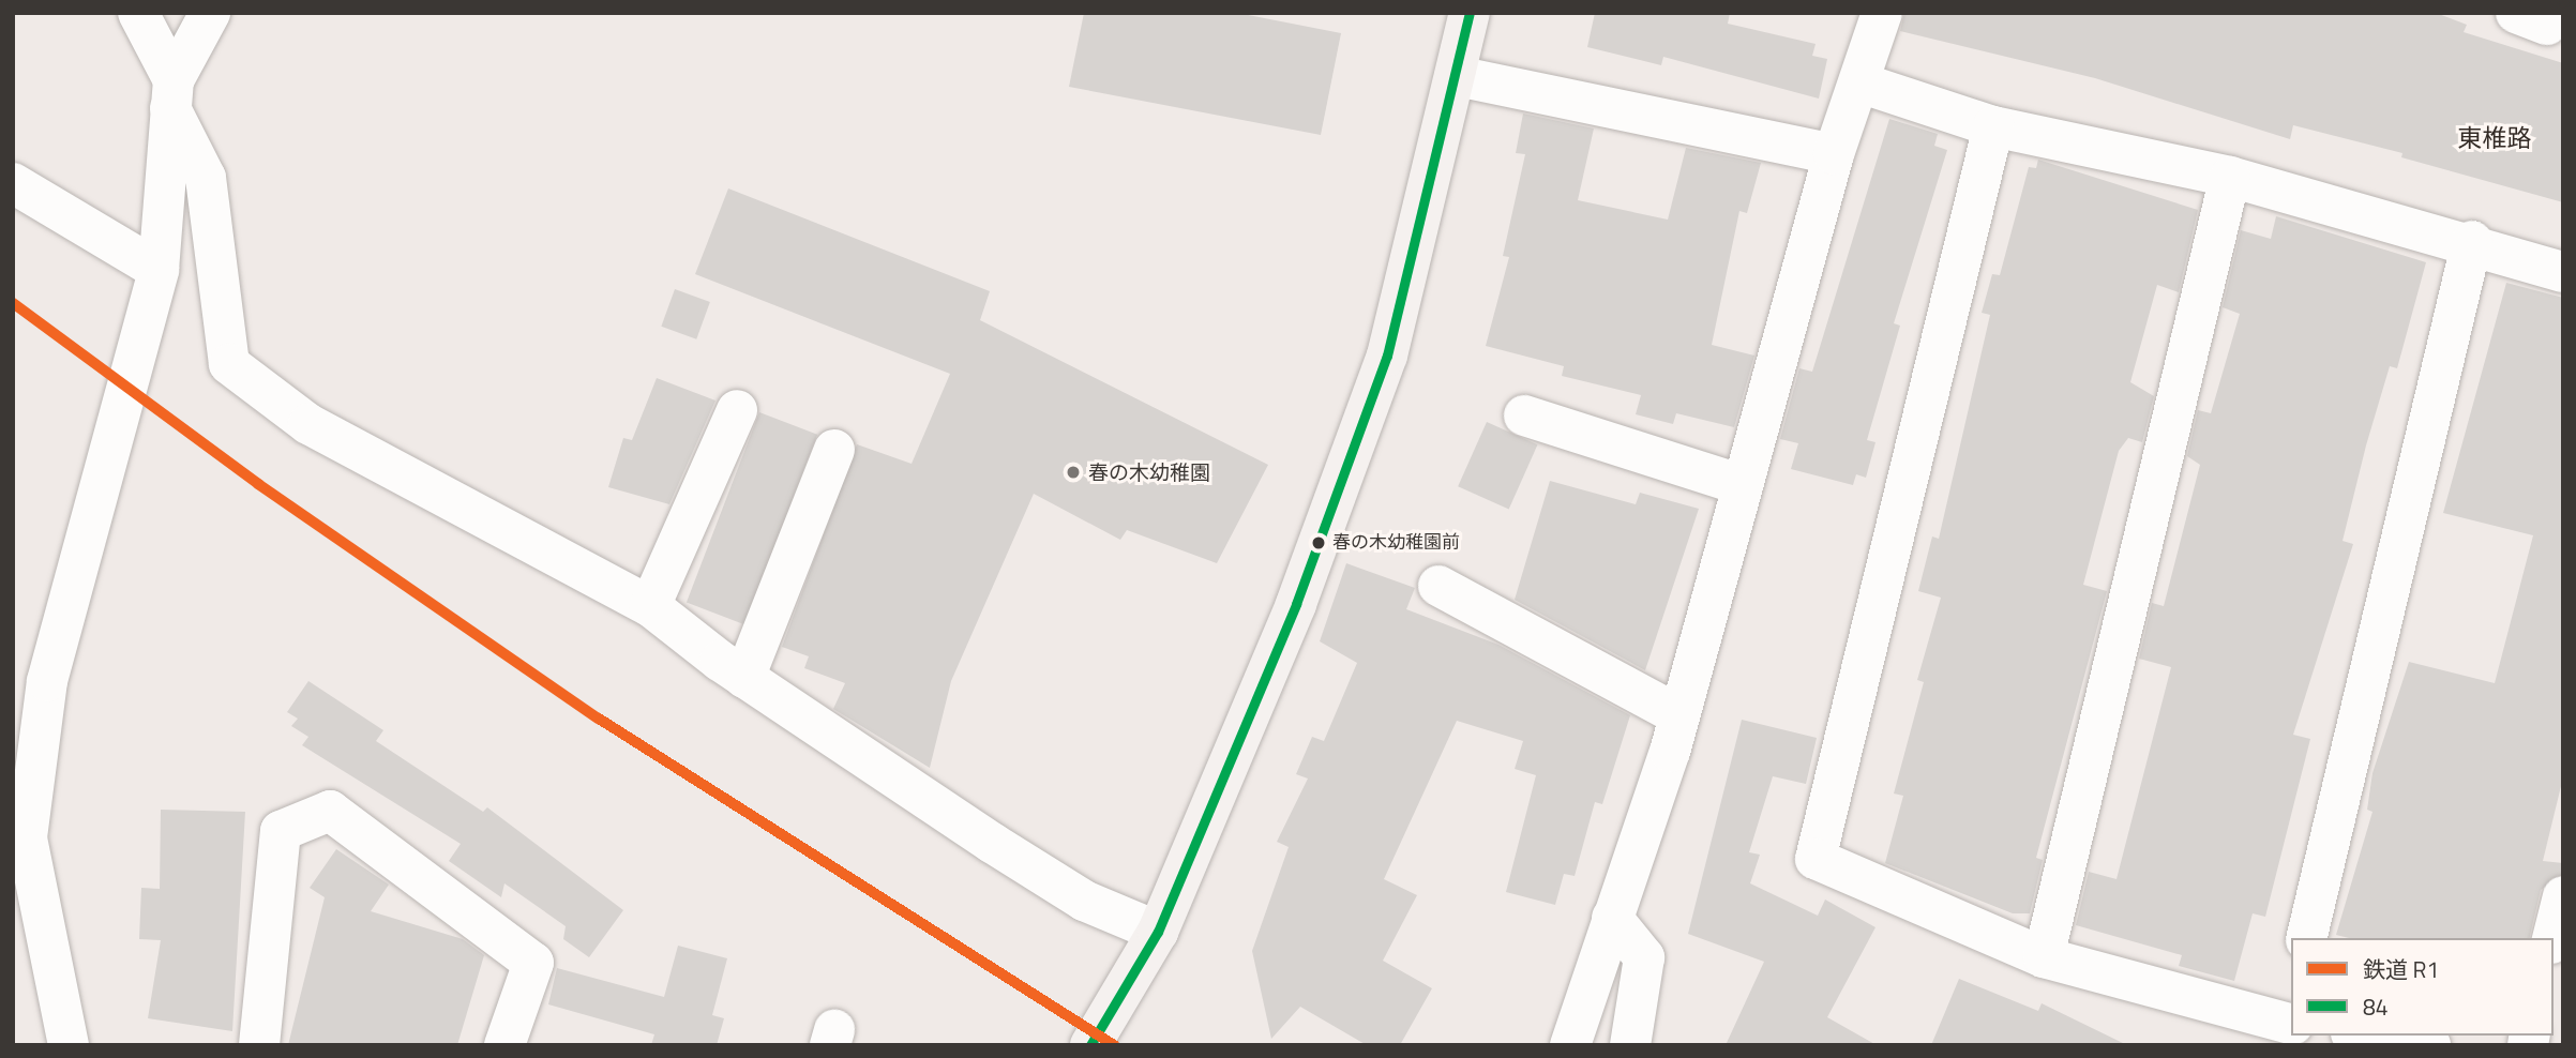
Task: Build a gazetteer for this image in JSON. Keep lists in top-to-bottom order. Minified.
{"districts":["東椎路"],"places":["春の木幼稚園","春の木幼稚園前"],"lines":["transit line 84","rail line R1"],"legend":["鉄道 R1","84"]}
